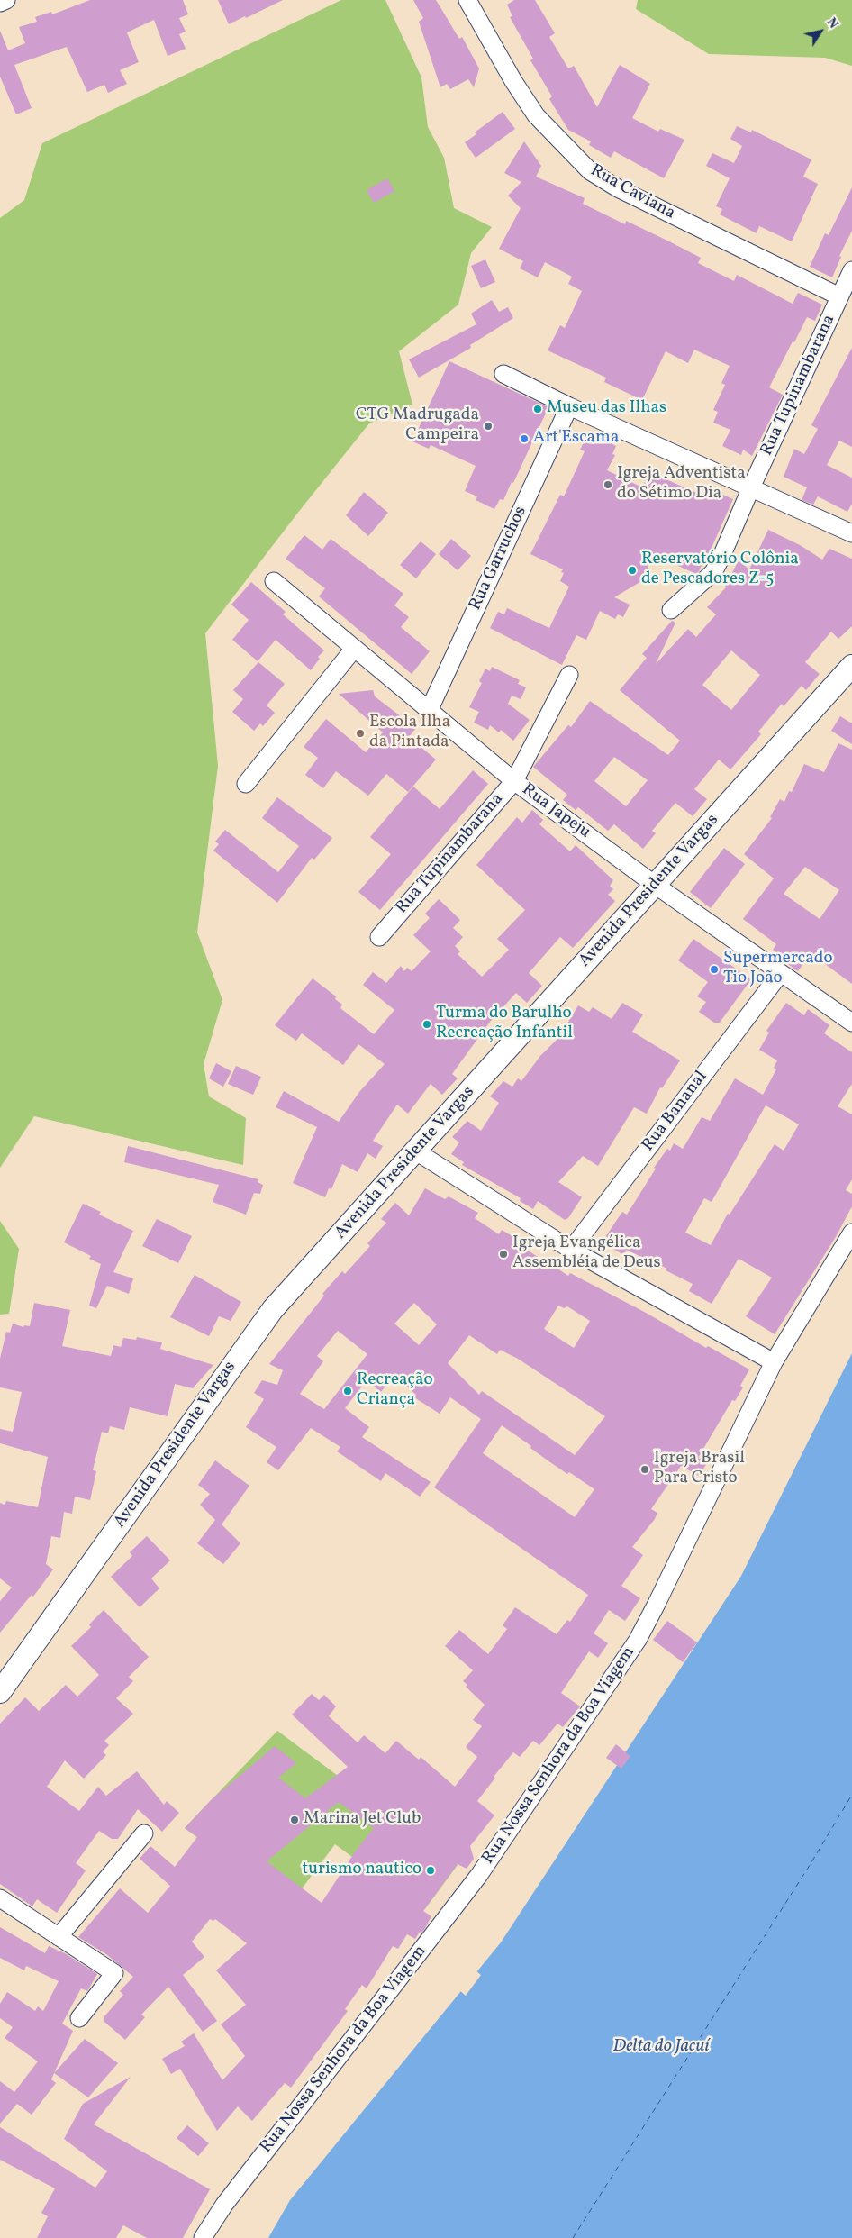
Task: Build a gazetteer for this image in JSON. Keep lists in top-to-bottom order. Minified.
{"streets":{"street":["Rua Caviana","Rua Tupinambarana","Rua Garruchos","Rua Japeju","Avenida Presidente Vargas","Rua Bananal","Rua Nossa Senhora da Boa Viagem"]},"crossings":[["Rua Caviana","Rua Tupinambarana"],["Rua Tupinambarana","Rua Japeju"],["Rua Garruchos","Rua Japeju"],["Rua Japeju","Avenida Presidente Vargas"],["Rua Japeju","Rua Bananal"]],"water":["Delta do Jacuí"],"places":["Museu das Ilhas","CTG Madrugada Campeira","Art'Escama","Igreja Adventista do Sétimo Dia","Reservatório Colônia de Pescadores Z-5","Escola Ilha da Pintada","Supermercado Tio João","Turma do Barulho Recreação Infantil","Igreja Evangélica Assembléia de Deus","Recreação Criança","Igreja Brasil Para Cristo","Marina Jet Club","turismo nautico"],"north":"top right"}
